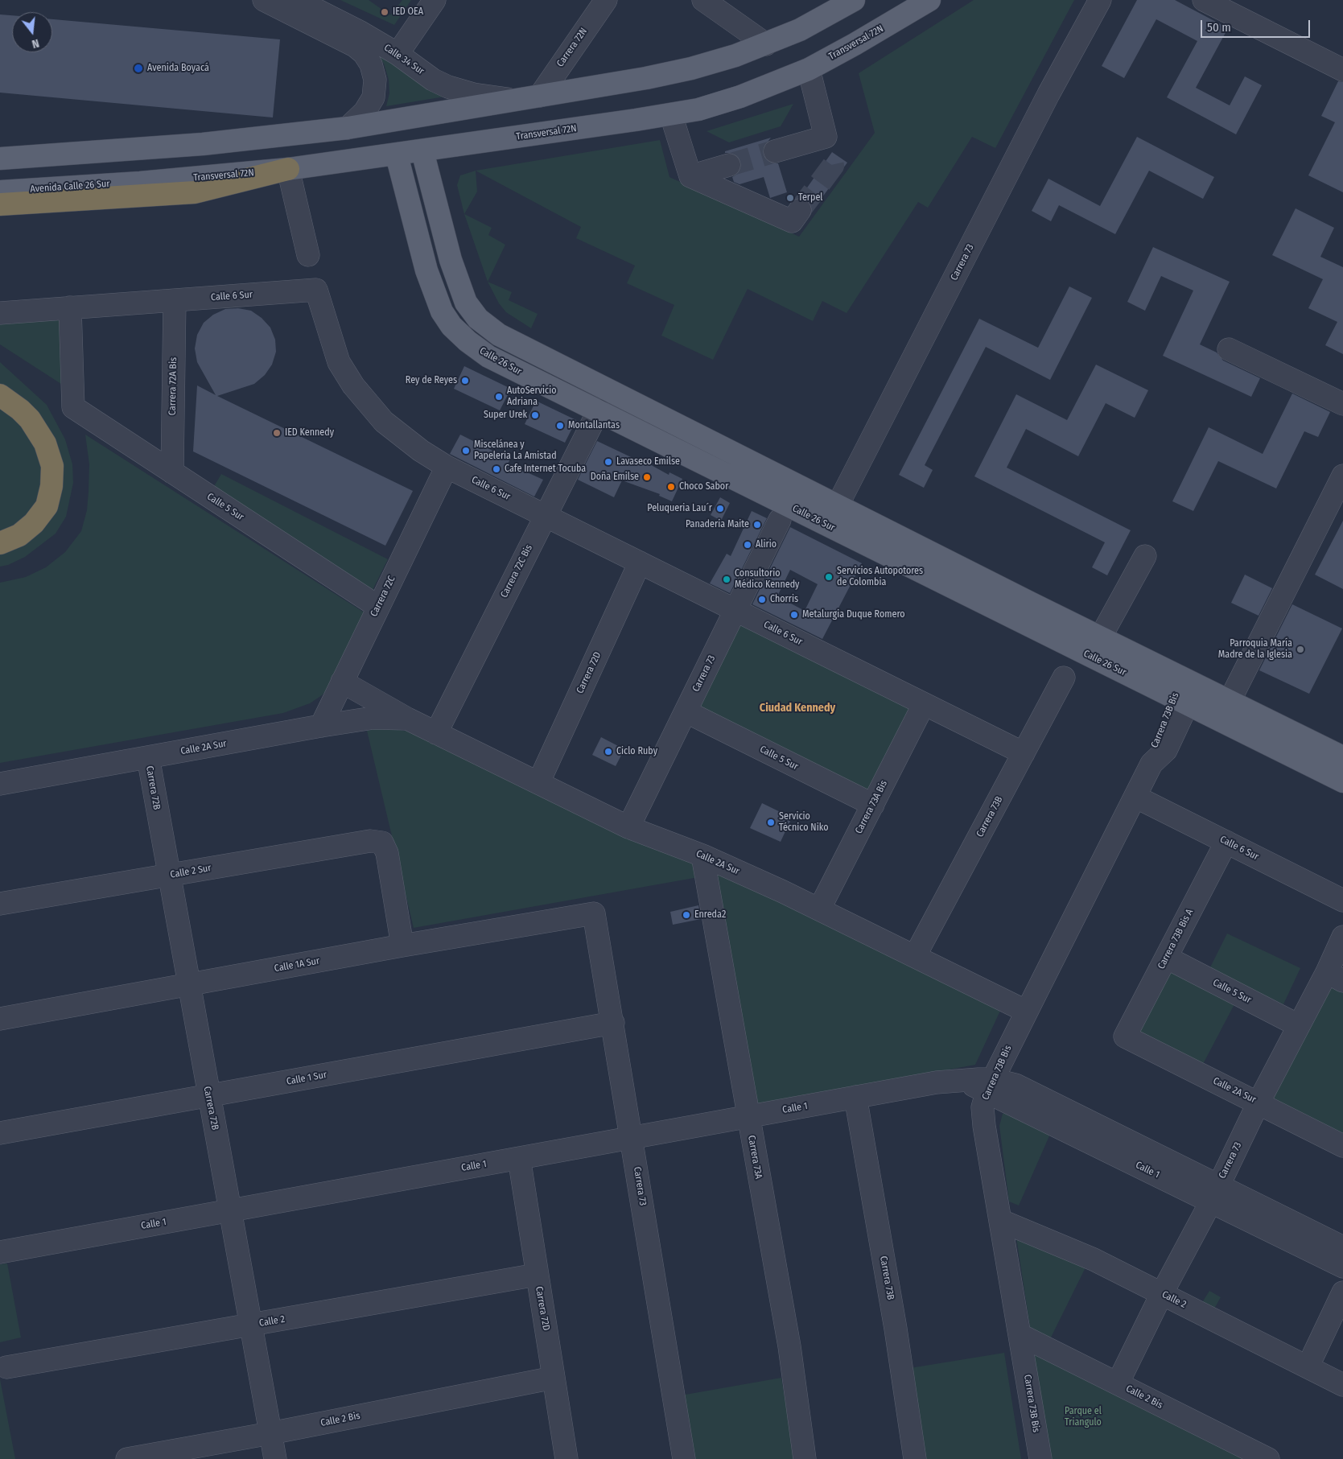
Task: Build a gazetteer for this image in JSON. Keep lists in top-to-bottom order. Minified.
{"streets":{"main road":["Transversal 72N","Avenida Calle 26 Sur","Calle 26 Sur"],"street":["Carrera 72N","Calle 34 Sur","Carrera 73","Calle 6 Sur","Carrera 72A Bis","Calle 5 Sur","Carrera 72C Bis","Carrera 72C","Carrera 72D","Carrera 73B Bis","Calle 2A Sur","Carrera 72B","Carrera 73A Bis","Carrera 73B","Calle 2 Sur","Carrera 73B Bis A","Calle 1A Sur","Calle 1 Sur","Calle 1","Carrera 73A","Calle 2","Calle 2 Bis"]},"crossings":[["Transversal 72N","Avenida Calle 26 Sur"],["Transversal 72N","Calle 26 Sur"],["Carrera 73","Calle 6 Sur"],["Carrera 73","Calle 26 Sur"],["Carrera 73","Calle 5 Sur"],["Carrera 73","Calle 2A Sur"],["Carrera 73","Calle 1A Sur"],["Carrera 73","Calle 1 Sur"],["Carrera 73","Calle 1"],["Carrera 73","Calle 2"],["Carrera 73","Calle 2 Bis"],["Calle 6 Sur","Carrera 72A Bis"],["Calle 6 Sur","Calle 5 Sur"],["Calle 6 Sur","Carrera 72C Bis"],["Calle 6 Sur","Carrera 72C"],["Calle 6 Sur","Carrera 72D"],["Calle 6 Sur","Carrera 73B Bis"],["Calle 6 Sur","Carrera 73A Bis"],["Calle 6 Sur","Carrera 73B"],["Calle 6 Sur","Carrera 73B Bis A"],["Calle 26 Sur","Carrera 72C Bis"],["Calle 26 Sur","Carrera 73B Bis"],["Carrera 72A Bis","Calle 5 Sur"],["Calle 5 Sur","Carrera 72C"],["Calle 5 Sur","Carrera 73A Bis"],["Calle 5 Sur","Carrera 73B Bis A"],["Carrera 72C Bis","Calle 2A Sur"],["Carrera 72C","Calle 2A Sur"],["Carrera 72D","Calle 2A Sur"],["Carrera 72D","Calle 1"],["Carrera 72D","Calle 2"],["Carrera 72D","Calle 2 Bis"],["Carrera 73B Bis","Calle 2A Sur"],["Carrera 73B Bis","Calle 1"],["Carrera 73B Bis","Calle 2"],["Carrera 73B Bis","Calle 2 Bis"],["Calle 2A Sur","Carrera 72B"],["Calle 2A Sur","Carrera 73A Bis"],["Calle 2A Sur","Carrera 73B"],["Calle 2A Sur","Carrera 73B Bis A"],["Calle 2A Sur","Carrera 73A"],["Carrera 72B","Calle 2 Sur"],["Carrera 72B","Calle 1A Sur"],["Carrera 72B","Calle 1 Sur"],["Carrera 72B","Calle 1"],["Carrera 72B","Calle 2"],["Carrera 72B","Calle 2 Bis"],["Carrera 73B","Calle 1"],["Calle 2 Sur","Calle 1A Sur"],["Calle 1","Carrera 73A"]],"districts":["Ciudad Kennedy"],"parks":["Parque el Triangulo"],"places":["IED OEA","Avenida Boyacá","Terpel","Rey de Reyes","AutoServicio Adriana","Super Urek","Montallantas","IED Kennedy","Miscelánea y Papeleria La Amistad","Lavaseco Emilse","Cafe Internet Tocuba","Doña Emilse","Choco Sabor","Peluqueria Lau´r","Panaderia Maite","Alirio","Servicios Autopotores de Colombia","Consultorio Médico Kennedy","Chorris","Metalurgia Duque Romero","Parroquia María Madre de la Iglesia","Ciclo Ruby","Servicio Técnico Niko","Enreda2"],"scale_bar":"50 m","north":"bottom"}
